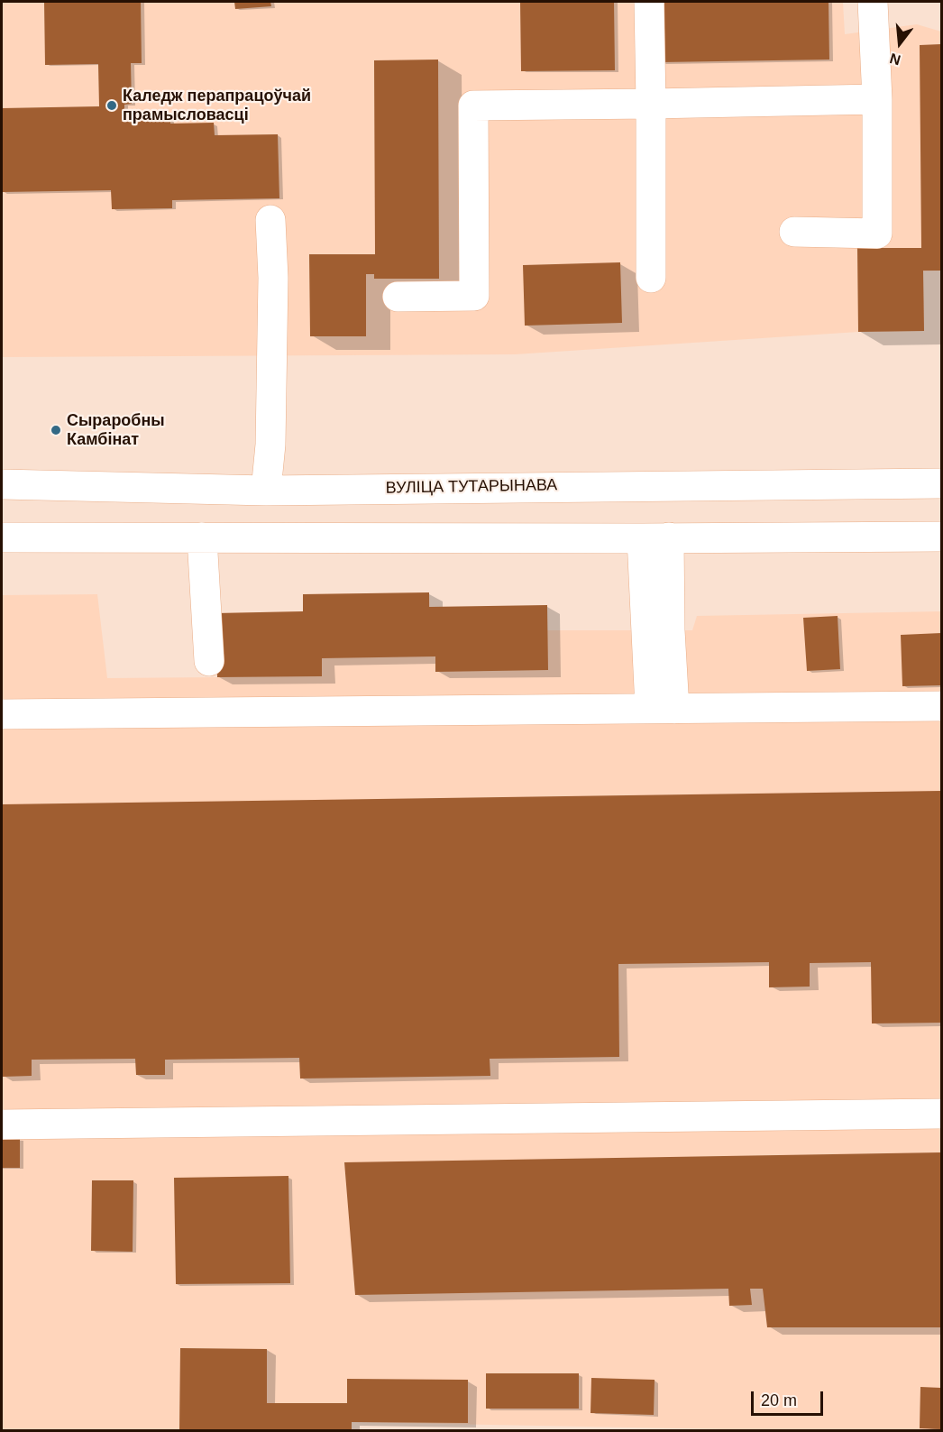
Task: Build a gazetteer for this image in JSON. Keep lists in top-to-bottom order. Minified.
{"streets":{"street":["ВУЛІЦА ТУТАРЫНАВА"]},"places":["Каледж перапрацоўчай прамысловасці","Сыраробны Камбінат"],"scale_bar":"20 m","north":"bottom"}
